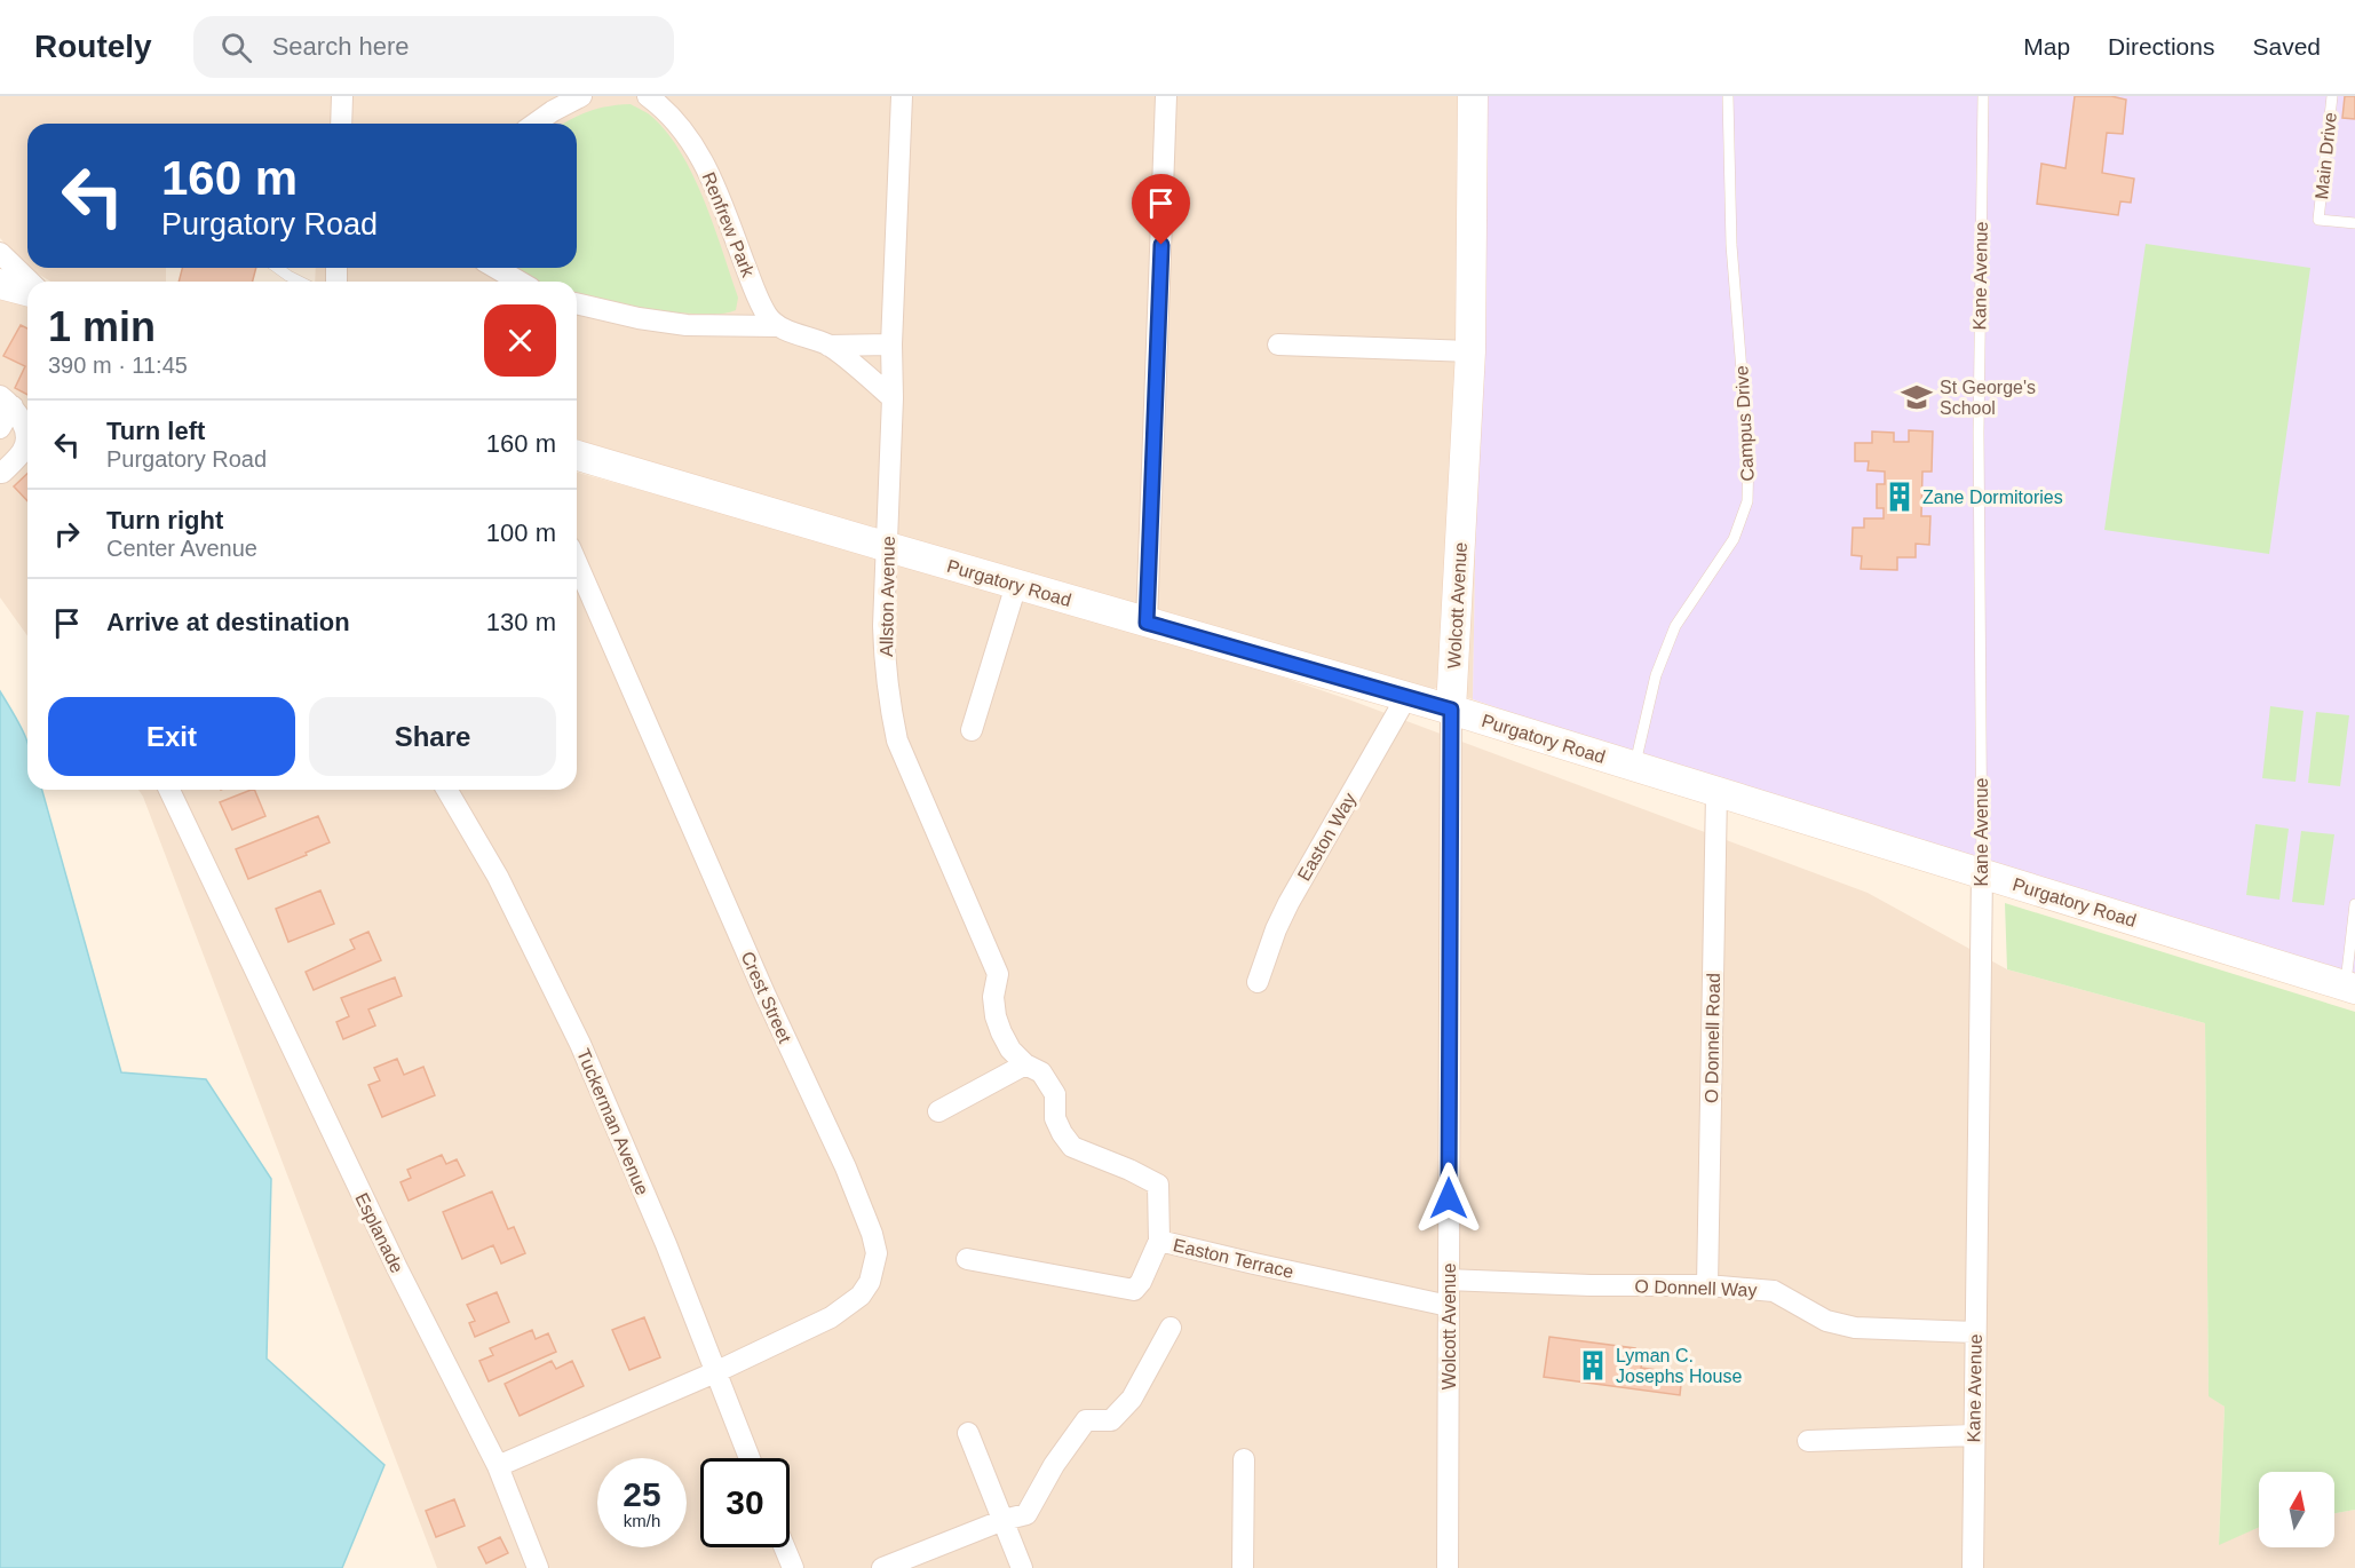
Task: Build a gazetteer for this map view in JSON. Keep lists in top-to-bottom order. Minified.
{"streets":{"street":["Renfrew Park","Kane Avenue","Purgatory Road","Allston Avenue","Wolcott Avenue","Easton Way","Crest Street","O Donnell Road","Tuckerman Avenue","Esplanade","Easton Terrace","O Donnell Way"],"lane":["Main Drive","Campus Drive"]},"crossings":[["Kane Avenue","Purgatory Road"],["Kane Avenue","O Donnell Way"],["Campus Drive","Purgatory Road"],["Purgatory Road","Allston Avenue"],["Purgatory Road","Wolcott Avenue"],["Purgatory Road","Easton Way"],["Purgatory Road","O Donnell Road"],["Allston Avenue","Easton Terrace"],["Wolcott Avenue","Easton Terrace"],["Wolcott Avenue","O Donnell Way"],["Crest Street","Tuckerman Avenue"],["O Donnell Road","O Donnell Way"]],"places":{"school or university":["St George's School"],"building":["Zane Dormitories","Lyman C. Josephs House"]},"north":"top","page":{"header":"Routely","search":"Search here","nav":["Map","Directions","Saved"],"turn":["160 m","Purgatory Road"],"heading":["1 min","390 m · 11:45"],"list":[{"name":"Turn left","note":"Purgatory Road","value":"160 m"},{"name":"Turn right","note":"Center Avenue","value":"100 m"},{"name":"Arrive at destination","value":"130 m"}],"buttons":["Exit","Share"],"speed":"25 km/h","limit":"30"}}
